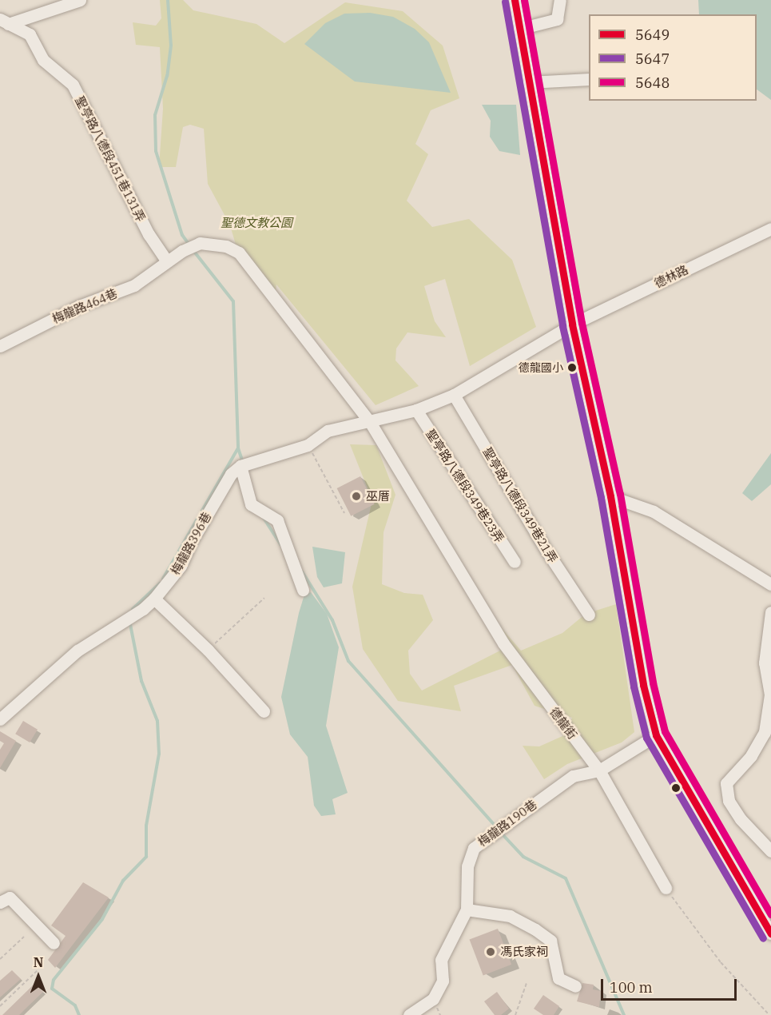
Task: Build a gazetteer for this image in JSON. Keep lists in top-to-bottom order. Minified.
{"streets":{"street":["聖亭路八德段451巷131弄","德林路","梅龍路464巷","聖亭路八德段349巷23弄","聖亭路八德段349巷21弄","梅龍路396巷","德龍街","梅龍路190巷"]},"crossings":[["聖亭路八德段451巷131弄","梅龍路464巷"],["德林路","聖亭路八德段349巷21弄"],["德林路","梅龍路396巷"],["梅龍路464巷","梅龍路396巷"],["梅龍路464巷","德龍街"],["聖亭路八德段349巷23弄","梅龍路396巷"],["聖亭路八德段349巷21弄","梅龍路396巷"],["梅龍路396巷","德龍街"],["德龍街","梅龍路190巷"]],"parks":["聖德文教公園"],"places":["德龍國小","巫厝","馮氏家祠"],"lines":["transit line 5649","transit line 5648","transit line 5647"],"legend":["5649","5647","5648"],"scale_bar":"100 m","north":"top"}
